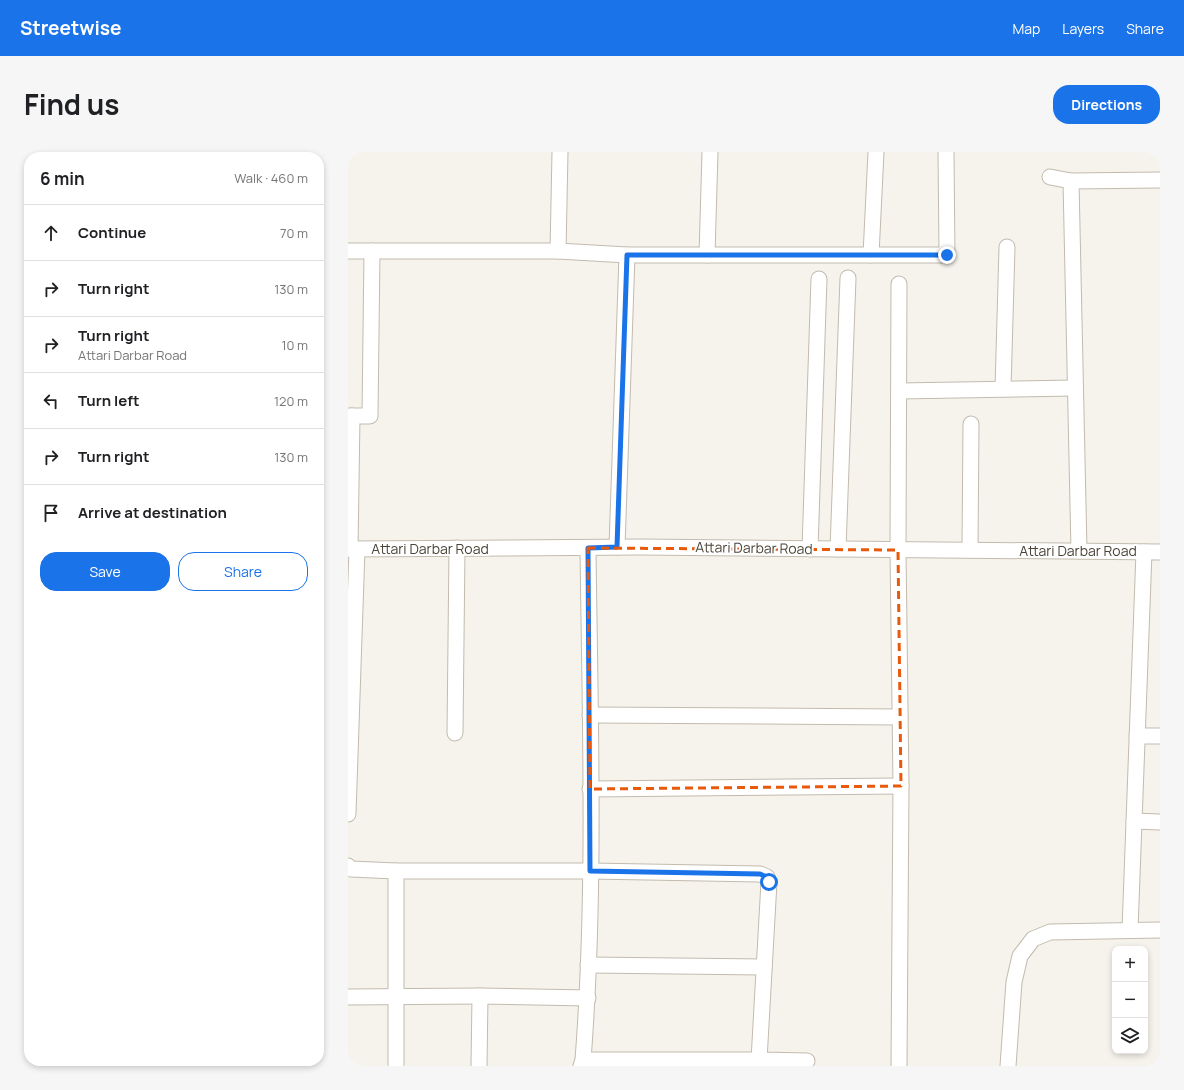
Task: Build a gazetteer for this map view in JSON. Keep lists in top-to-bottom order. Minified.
{"streets":{"street":["Attari Darbar Road"]},"page":{"header":"Streetwise","nav":["Map","Layers","Share"],"title":"Find us","buttons":["Directions",["Save","Share"]],"heading":["6 min","Walk · 460 m"],"list":[["Continue","70 m"],["Turn right","130 m"],["Turn right","Attari Darbar Road","10 m"],["Turn left","120 m"],["Turn right","130 m"],"Arrive at destination"],"map_buttons":["+","−"]}}
